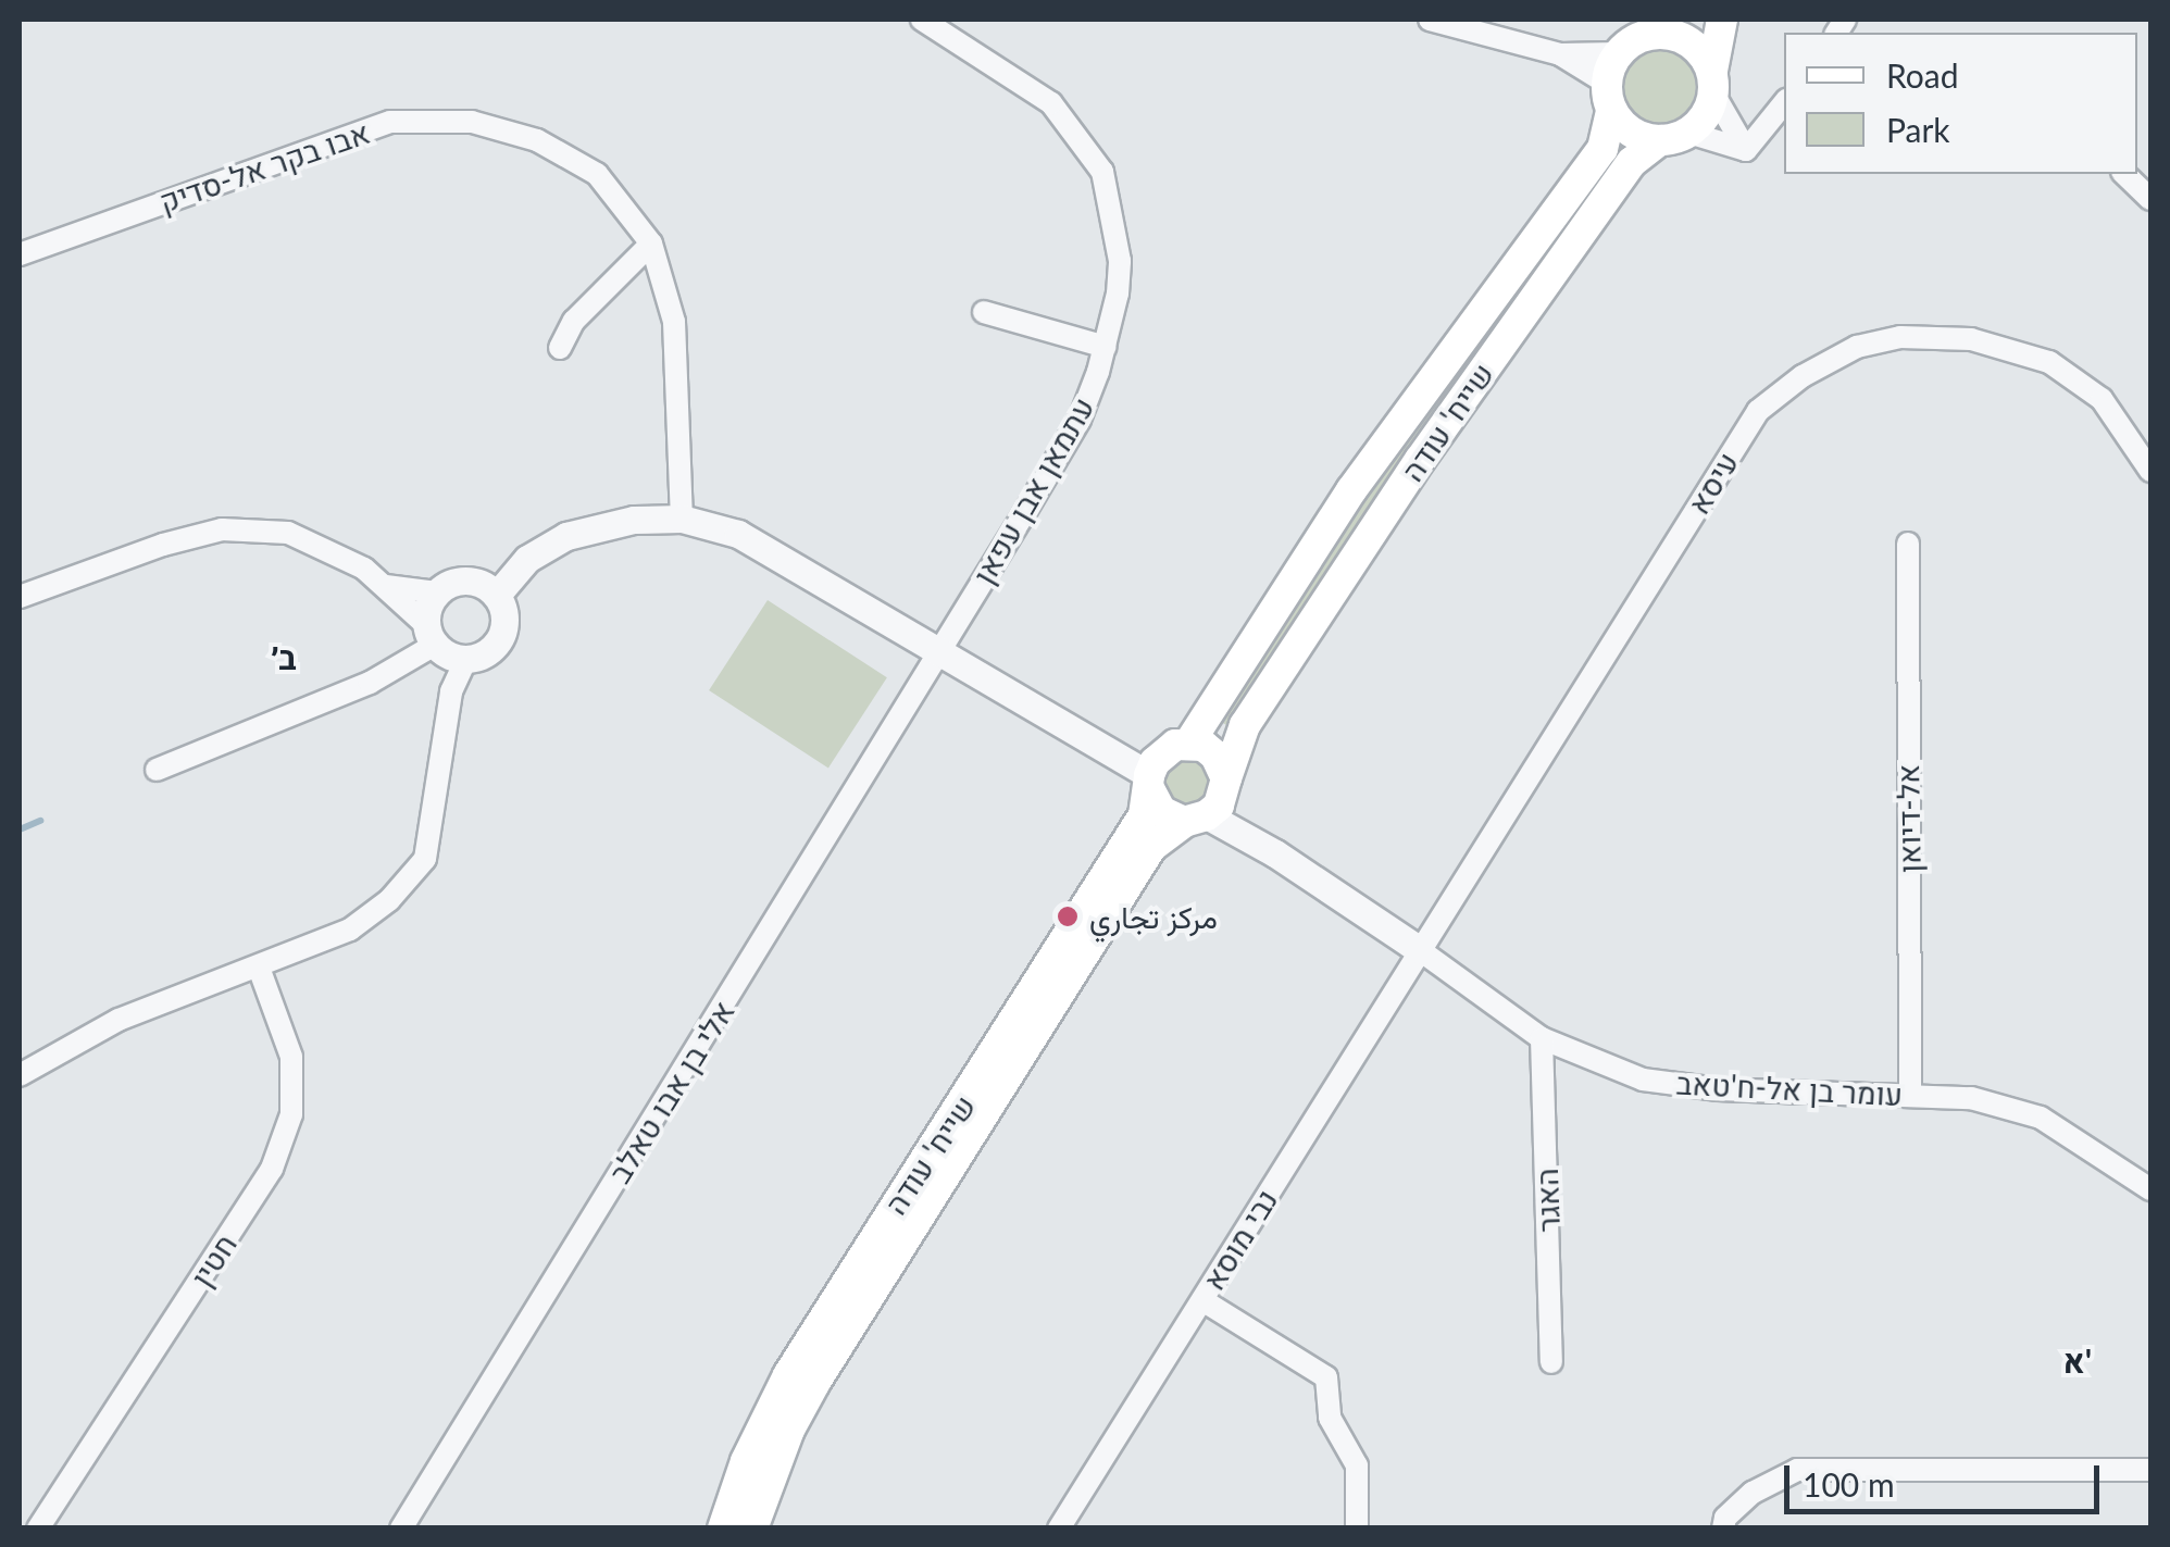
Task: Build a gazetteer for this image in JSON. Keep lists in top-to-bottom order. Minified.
{"streets":{"main road":["שייח' עודה"],"street":["אבו בקר אל-סדיק","עיסא","עתמאן אבן עפאן","אל-דיואן","עומר בן אל-ח'טאב","אלי בן אבו טאלב","האגר","נבי מוסא","חטין"]},"crossings":[["שייח' עודה","עומר בן אל-ח'טאב"],["עיסא","עומר בן אל-ח'טאב"],["עיסא","נבי מוסא"],["עתמאן אבן עפאן","אלי בן אבו טאלב"],["אל-דיואן","עומר בן אל-ח'טאב"],["עומר בן אל-ח'טאב","האגר"],["עומר בן אל-ח'טאב","נבי מוסא"]],"districts":["ב׳","א'"],"places":["مركز تجاري"],"legend":["Road","Park"],"scale_bar":"100 m"}
